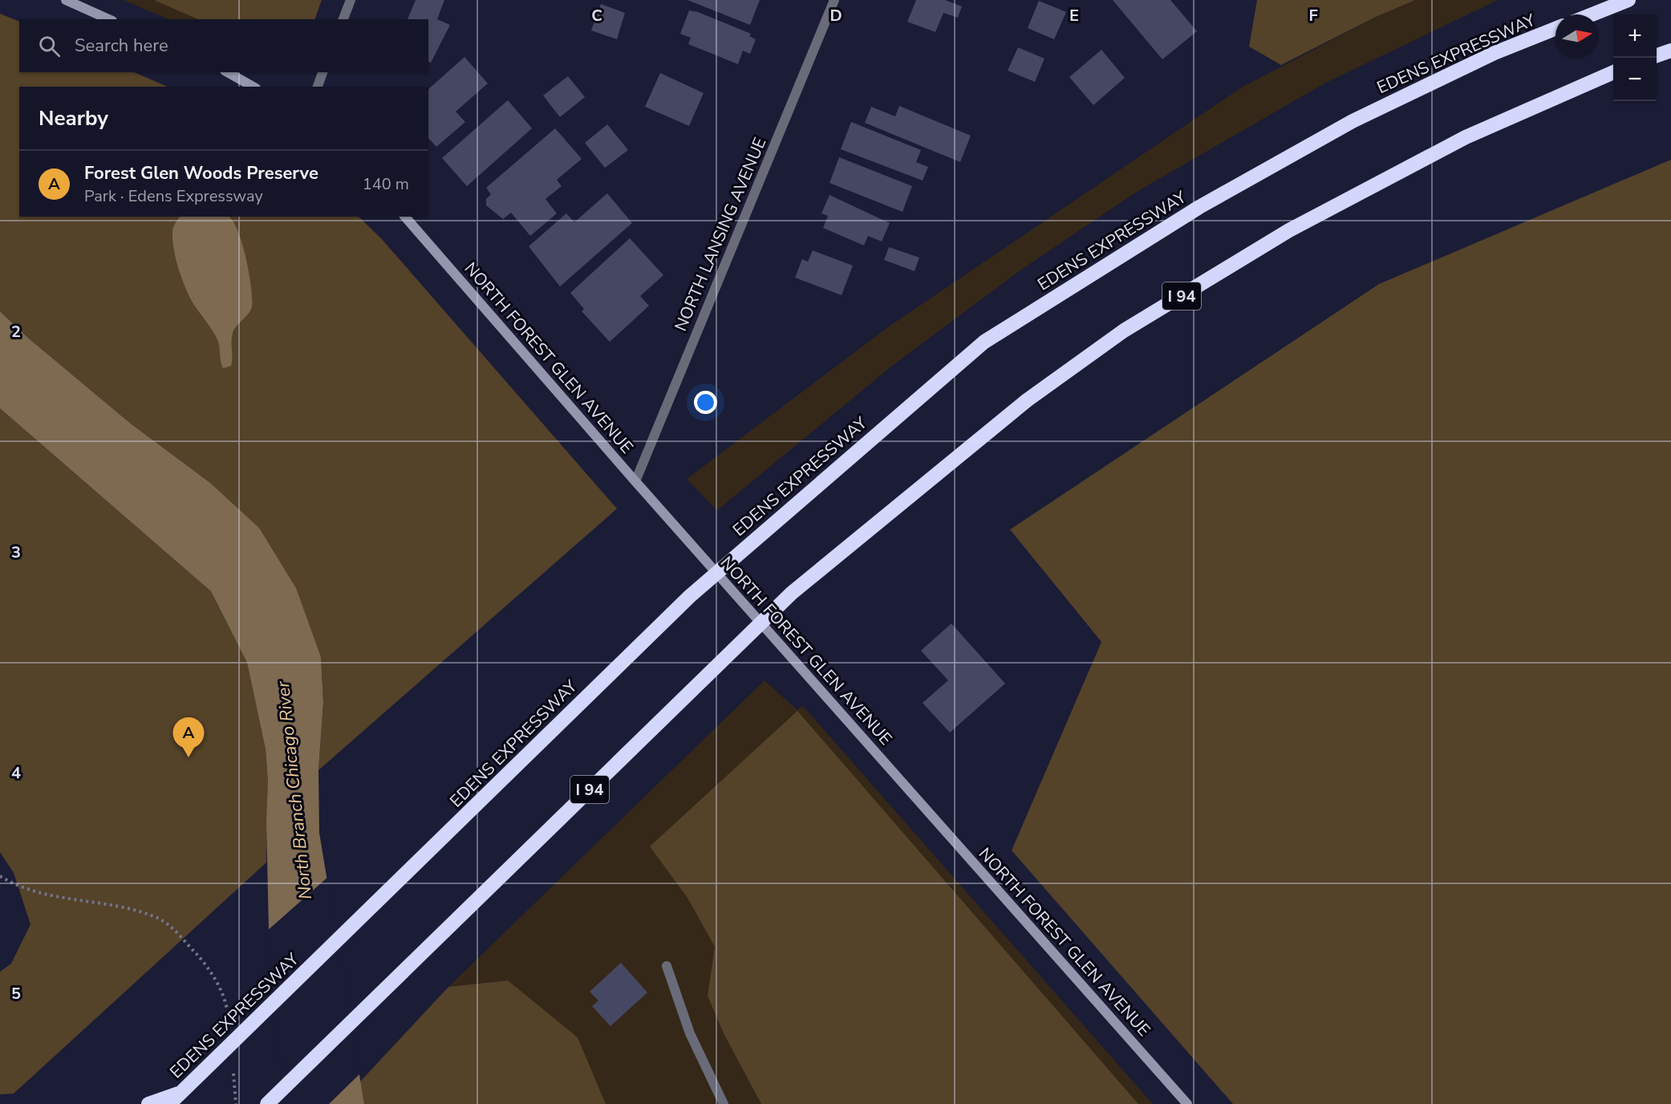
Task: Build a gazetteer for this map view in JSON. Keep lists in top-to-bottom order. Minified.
{"streets":{"highway":["EDENS EXPRESSWAY","I 94"],"street":["NORTH LANSING AVENUE","NORTH FOREST GLEN AVENUE"]},"crossings":[["NORTH LANSING AVENUE","NORTH FOREST GLEN AVENUE"]],"water":["North Branch Chicago River"],"north":"right","page":{"map_buttons":["+","−"],"search":"Search here","heading":"Nearby","list":[{"mark":"A","name":"Forest Glen Woods Preserve","note":"Park · Edens Expressway","value":"140 m"}],"pins":"A"},"grid":{"columns":["C","D","E","F"],"rows":["2","3","4","5"]}}
